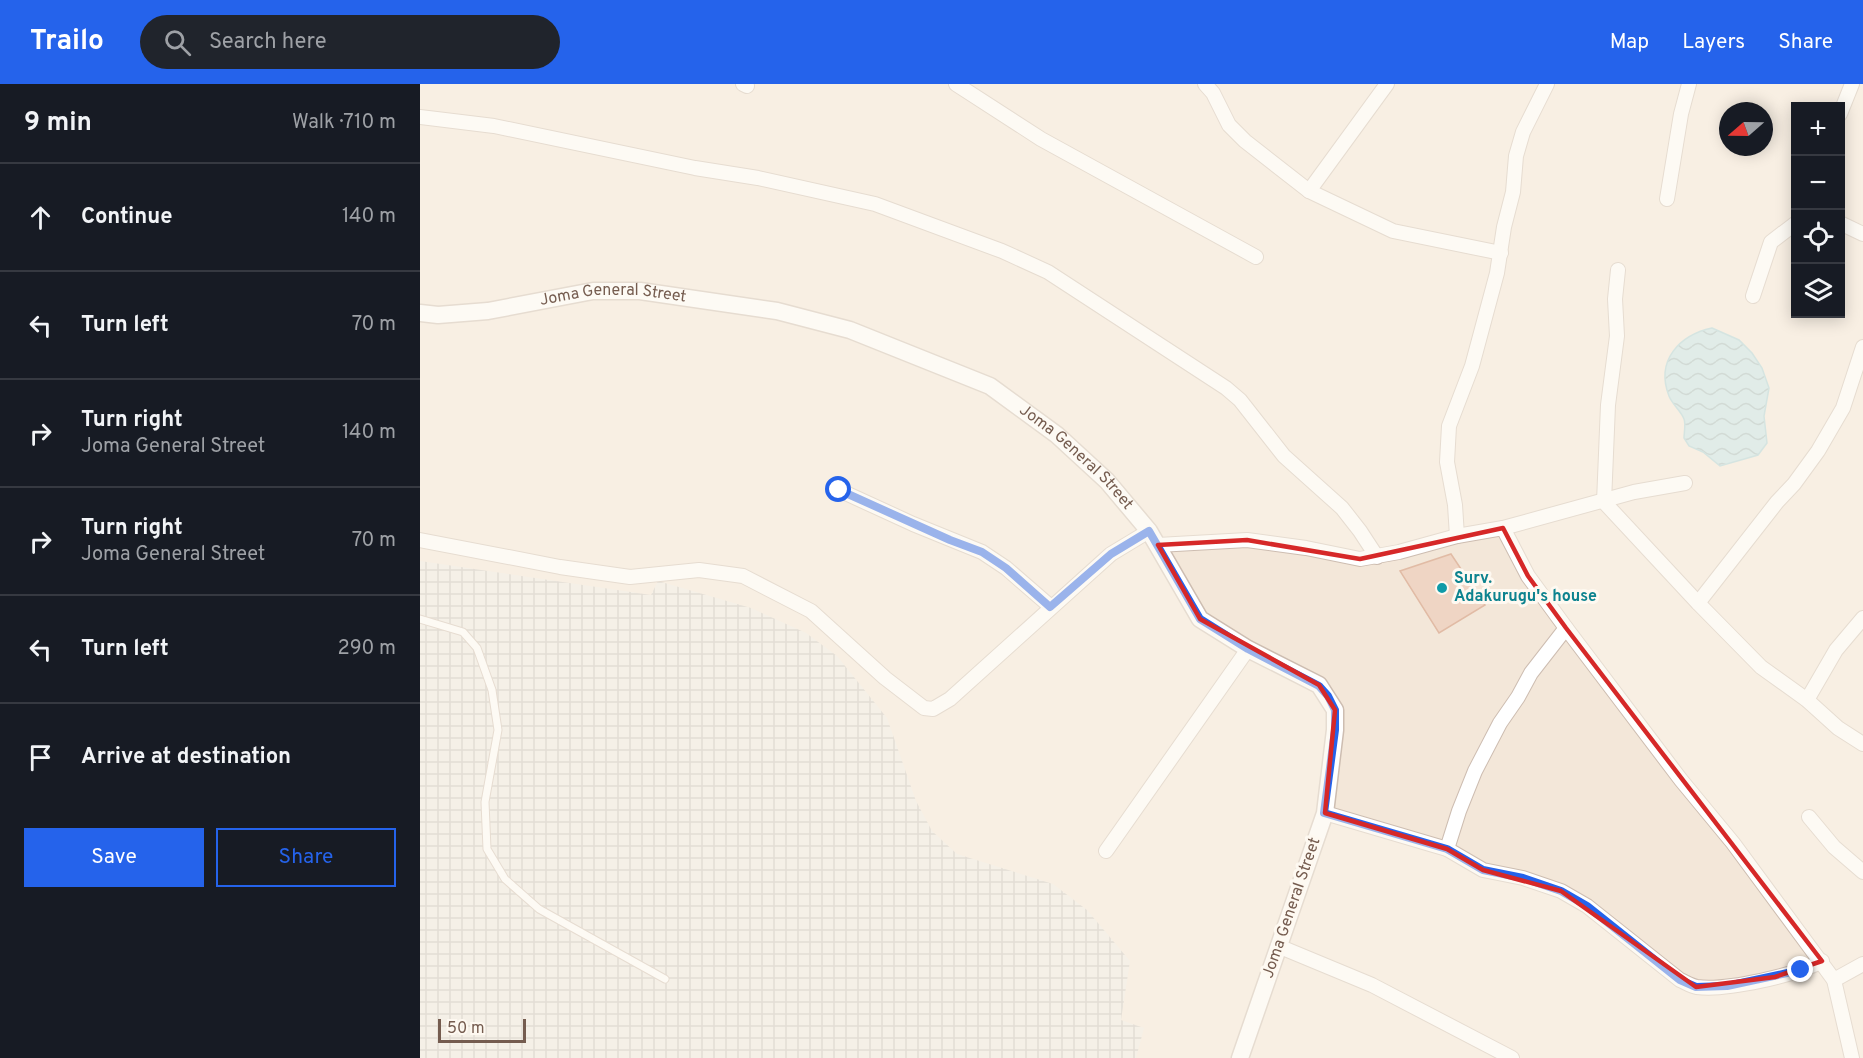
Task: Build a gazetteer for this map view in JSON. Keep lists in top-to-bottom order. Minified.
{"streets":{"street":["Joma General Street"]},"places":["Surv. Adakurugu's house"],"scale_bar":"50 m","north":"left","page":{"header":"Trailo","search":"Search here","nav":["Map","Layers","Share"],"heading":["9 min","Walk · 710 m"],"map_buttons":["+","−"],"list":[["Continue","140 m"],["Turn left","70 m"],["Turn right","Joma General Street","140 m"],["Turn right","Joma General Street","70 m"],["Turn left","290 m"],"Arrive at destination"],"buttons":["Save","Share"],"scale":"50 m"}}
